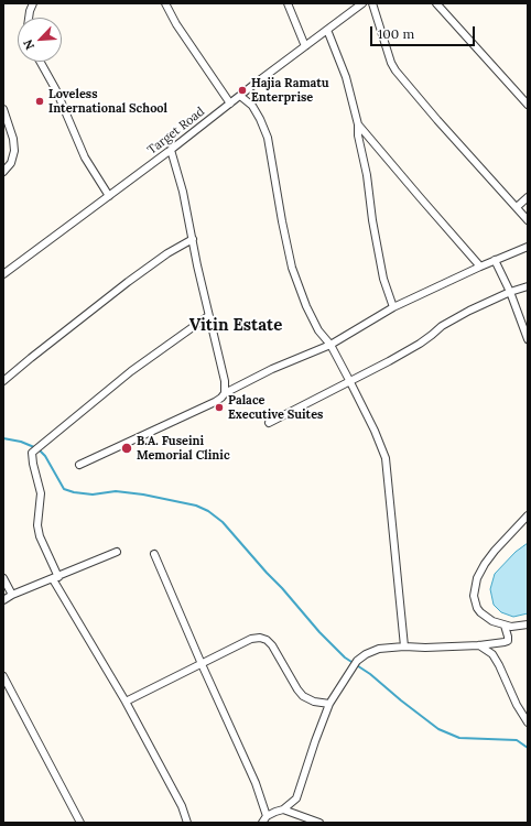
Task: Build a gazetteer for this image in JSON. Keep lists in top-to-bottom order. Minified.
{"streets":{"street":["Target Road"]},"districts":["Vitin Estate"],"places":["Hajia Ramatu Enterprise","Loveless International School","Palace Executive Suites","B.A. Fuseini Memorial Clinic"],"scale_bar":"100 m","north":"bottom left"}
